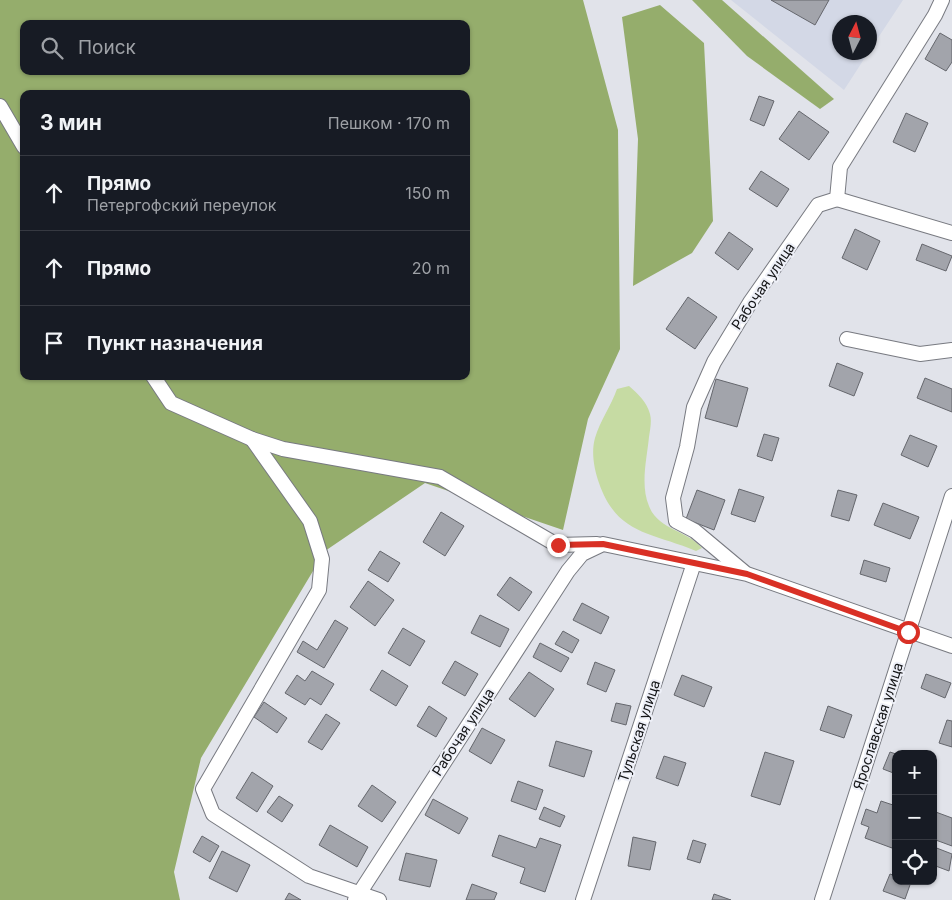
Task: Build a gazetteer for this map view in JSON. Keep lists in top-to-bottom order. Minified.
{"streets":{"street":["Рабочая улица","Ярославская улица","Тульская улица"]},"north":"top","page":{"search":"Поиск","heading":["3 мин","Пешком · 170 m"],"list":[["Прямо","Петергофский переулок","150 m"],["Прямо","20 m"],"Пункт назначения"],"map_buttons":["+","−"]}}
